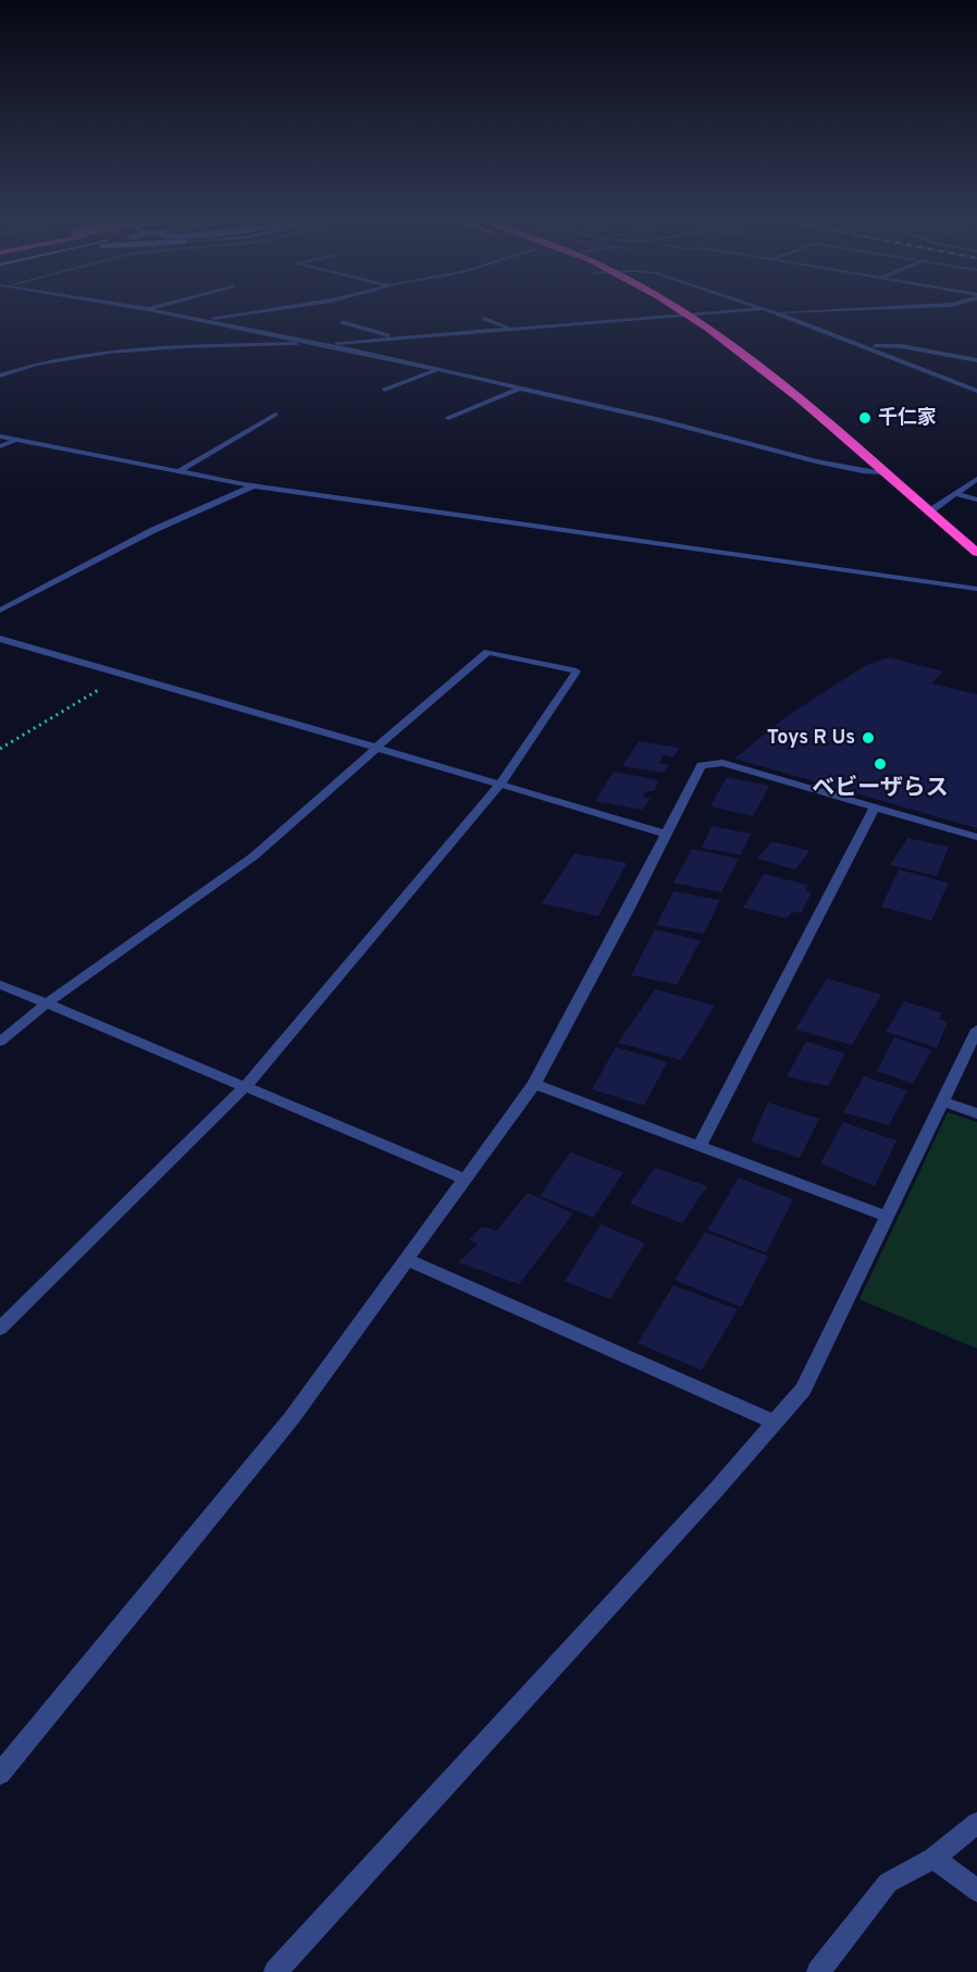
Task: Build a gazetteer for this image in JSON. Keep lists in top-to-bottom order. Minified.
{"places":["千仁家","Toys R Us","ベビーザらス"]}
